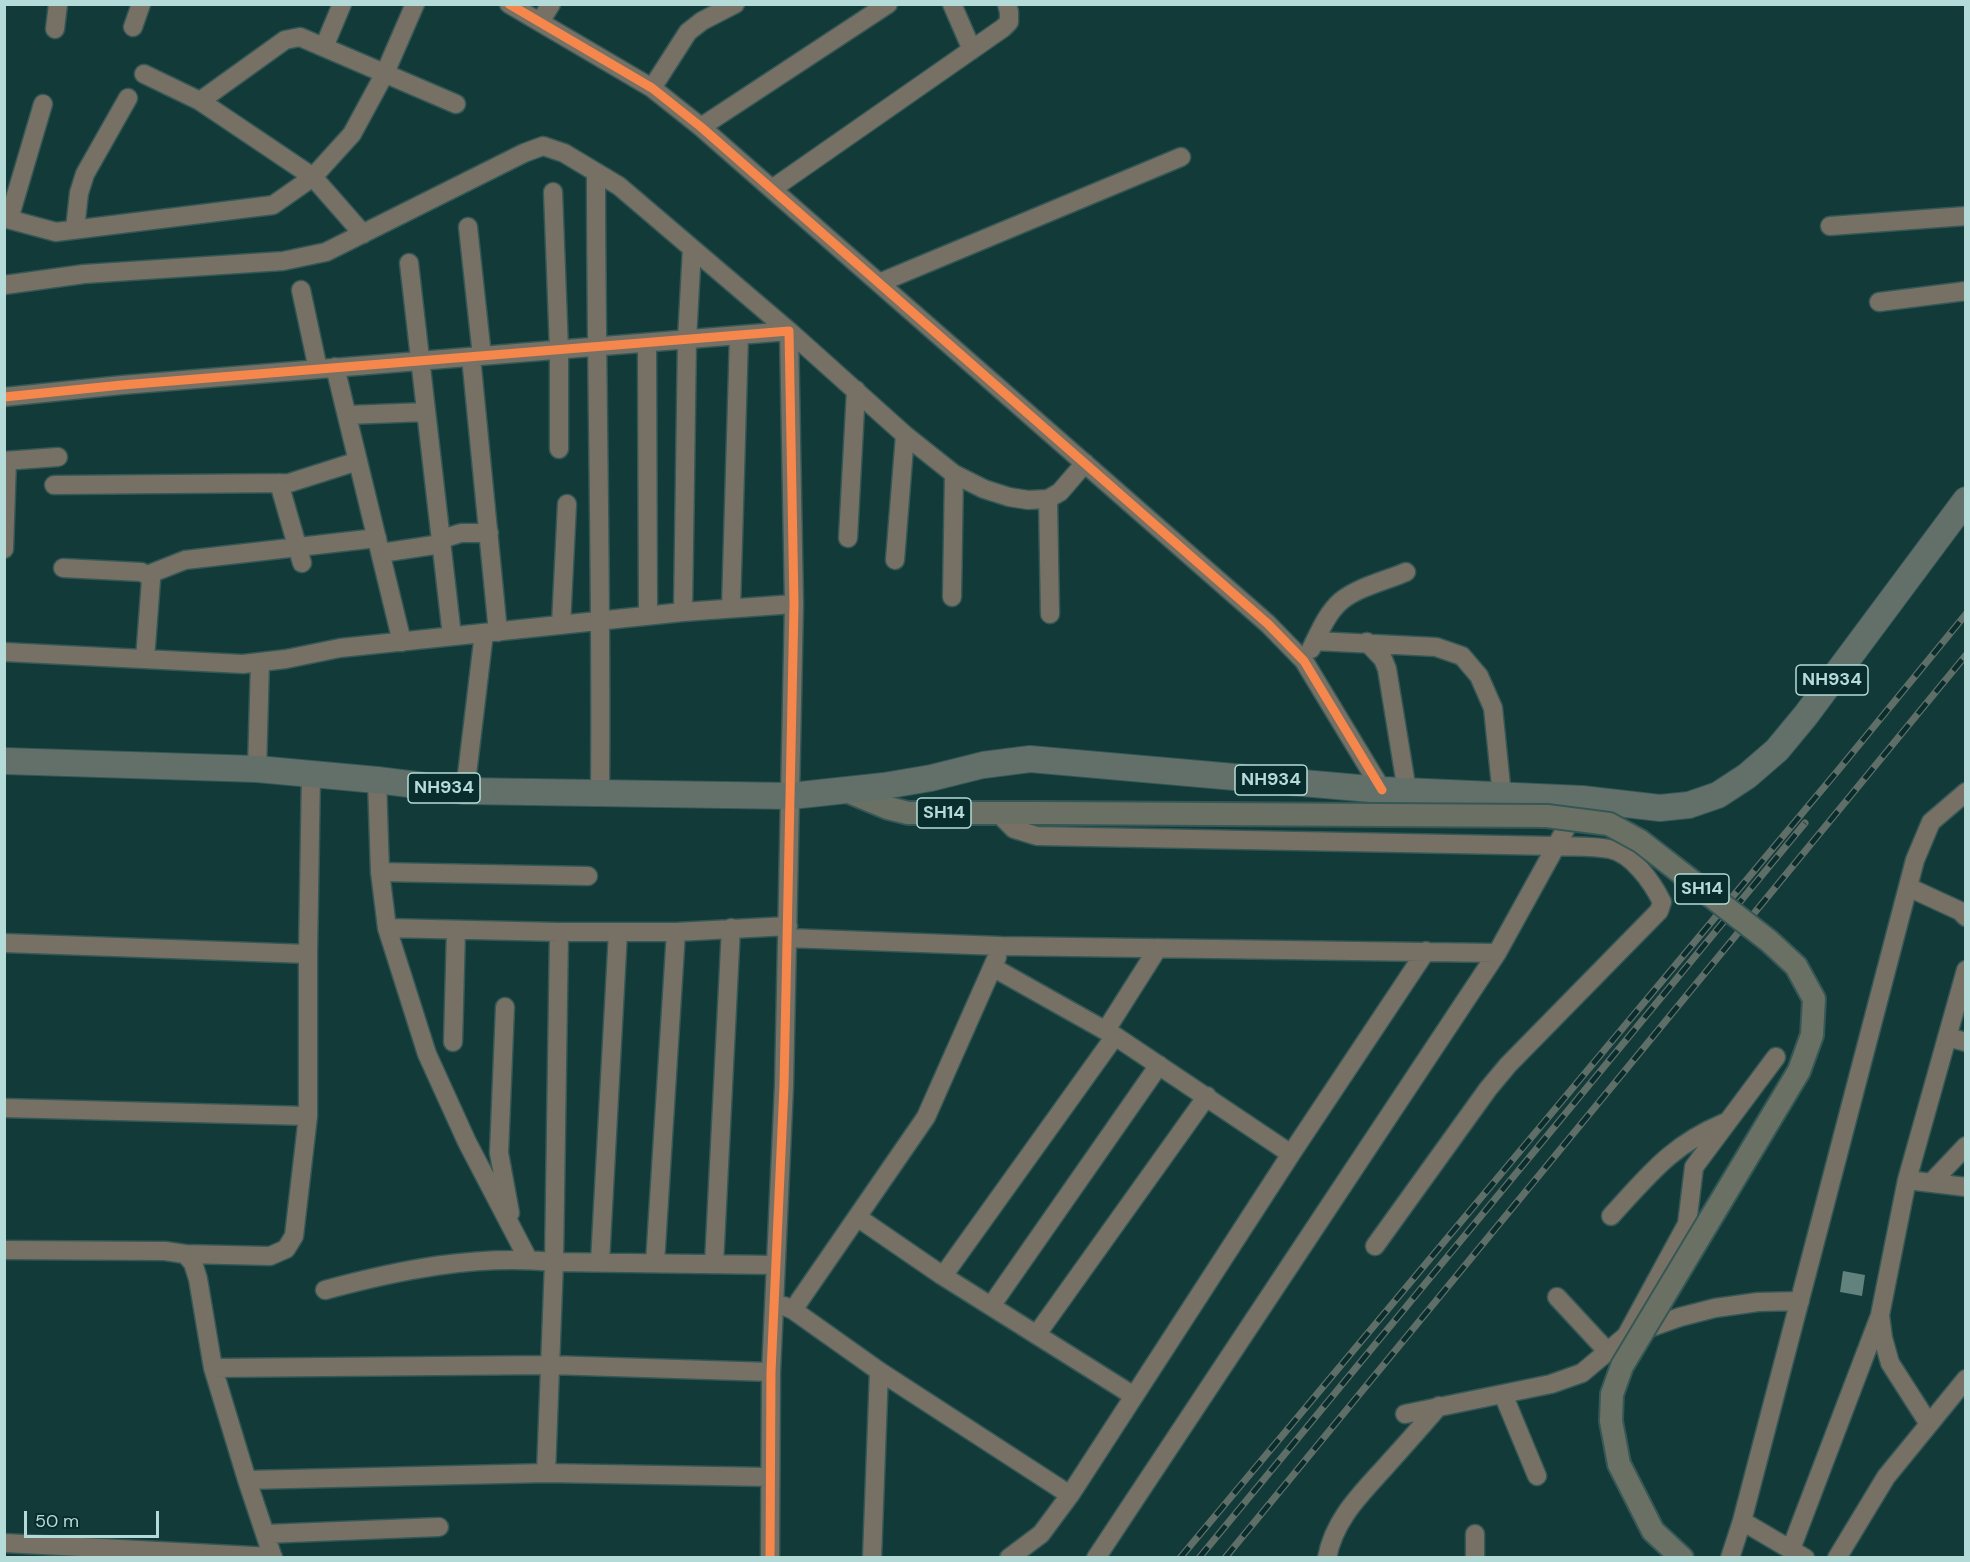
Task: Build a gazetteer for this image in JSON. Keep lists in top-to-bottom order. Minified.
{"streets":{"highway":["NH934"],"main road":["SH14"]},"crossings":[["NH934","SH14"]],"scale_bar":"50 m"}
